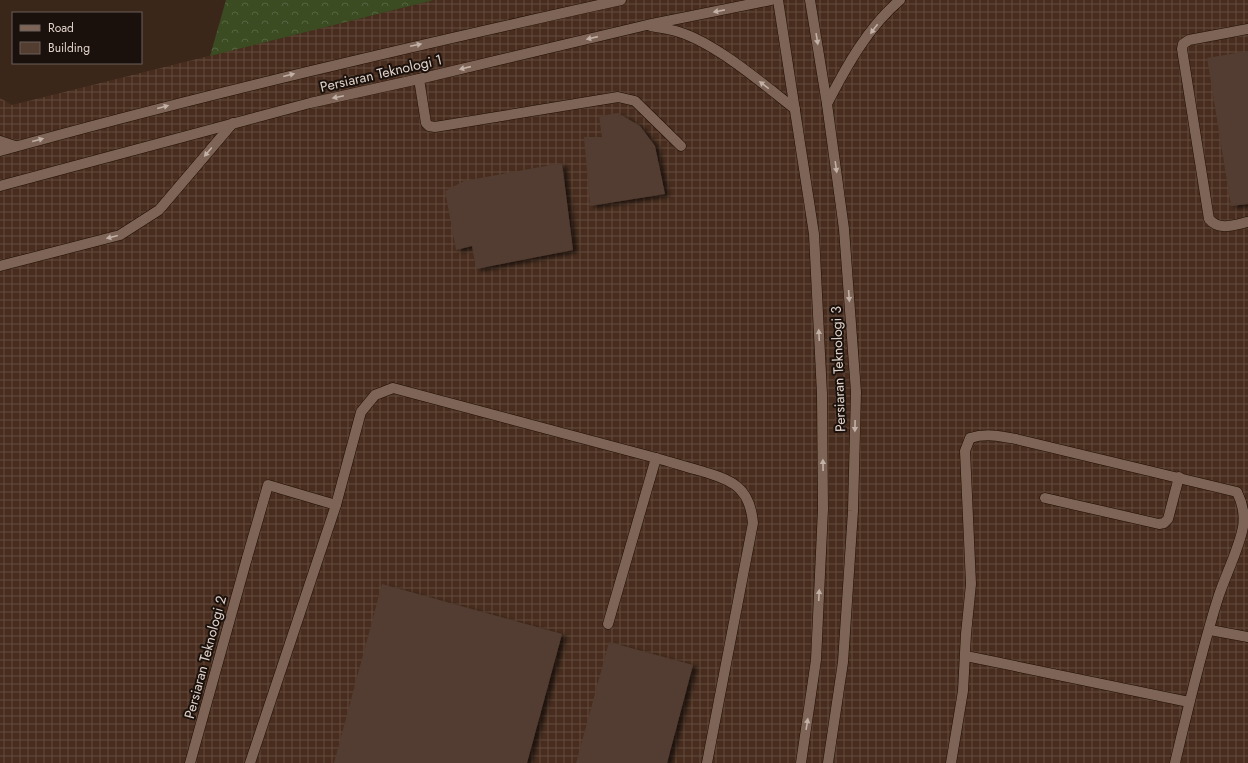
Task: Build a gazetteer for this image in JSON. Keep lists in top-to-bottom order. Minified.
{"streets":{"street":["Persiaran Teknologi 1","Persiaran Teknologi 3","Persiaran Teknologi 2"]},"legend":["Road","Building"]}
